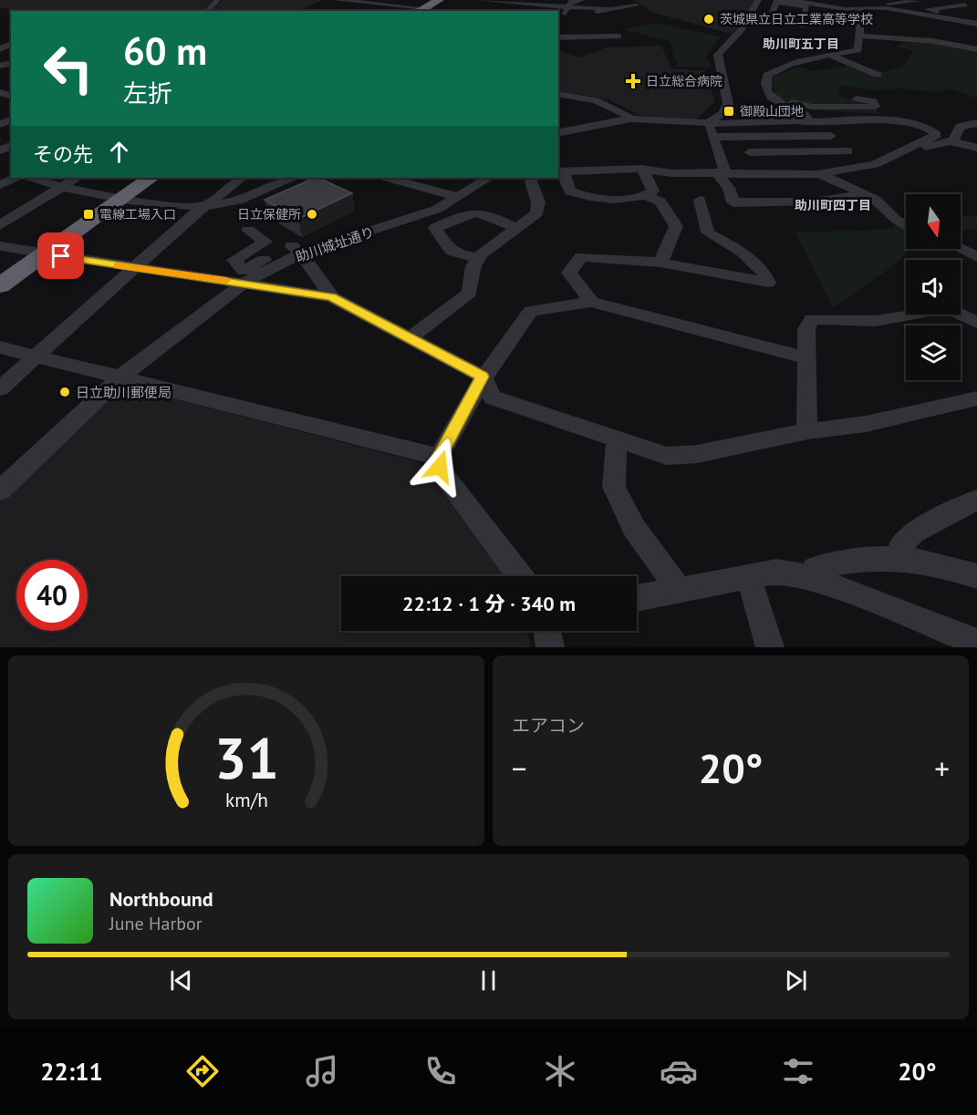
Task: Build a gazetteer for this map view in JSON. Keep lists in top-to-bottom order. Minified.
{"streets":{"street":["助川城址通り"]},"districts":["助川町五丁目","助川町四丁目"],"places":{"other":["茨城県立日立工業高等学校","日立保健所","日立助川郵便局"],"health":["日立総合病院"],"transit":["御殿山団地","電線工場入口"]},"north":"bottom","page":{"turn":["60 m","左折"],"then":"その先","limit":"40","trip":"22:12 · 1 分 · 340 m","tile":"エアコン","heat":["−","20°","+"],"song":["Northbound","June Harbor"],"tabs":["22:11","20°"],"gauge":["31","km/h"]}}
